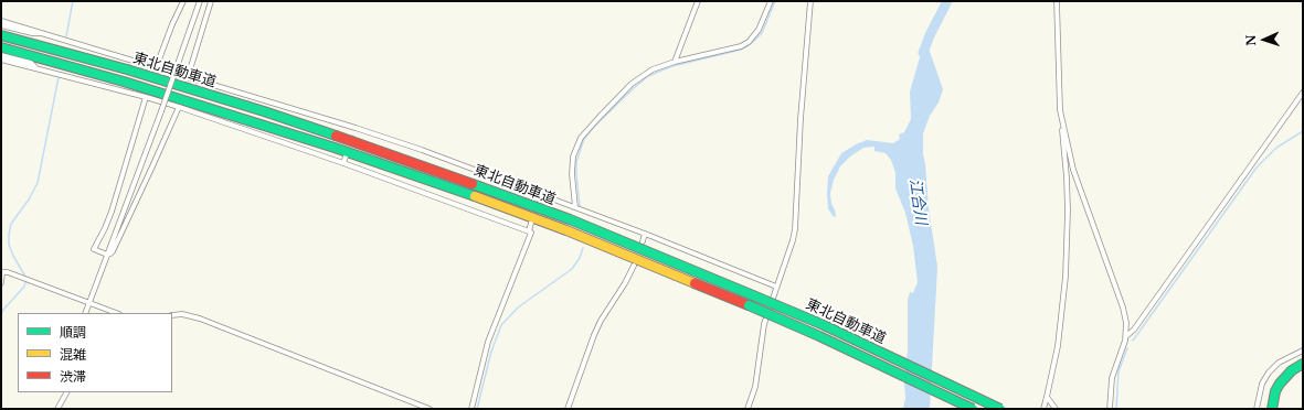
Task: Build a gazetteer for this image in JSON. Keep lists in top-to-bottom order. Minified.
{"streets":{"highway":["東北自動車道"]},"water":["江合川"],"legend":["順調","混雑","渋滞"],"north":"left"}
